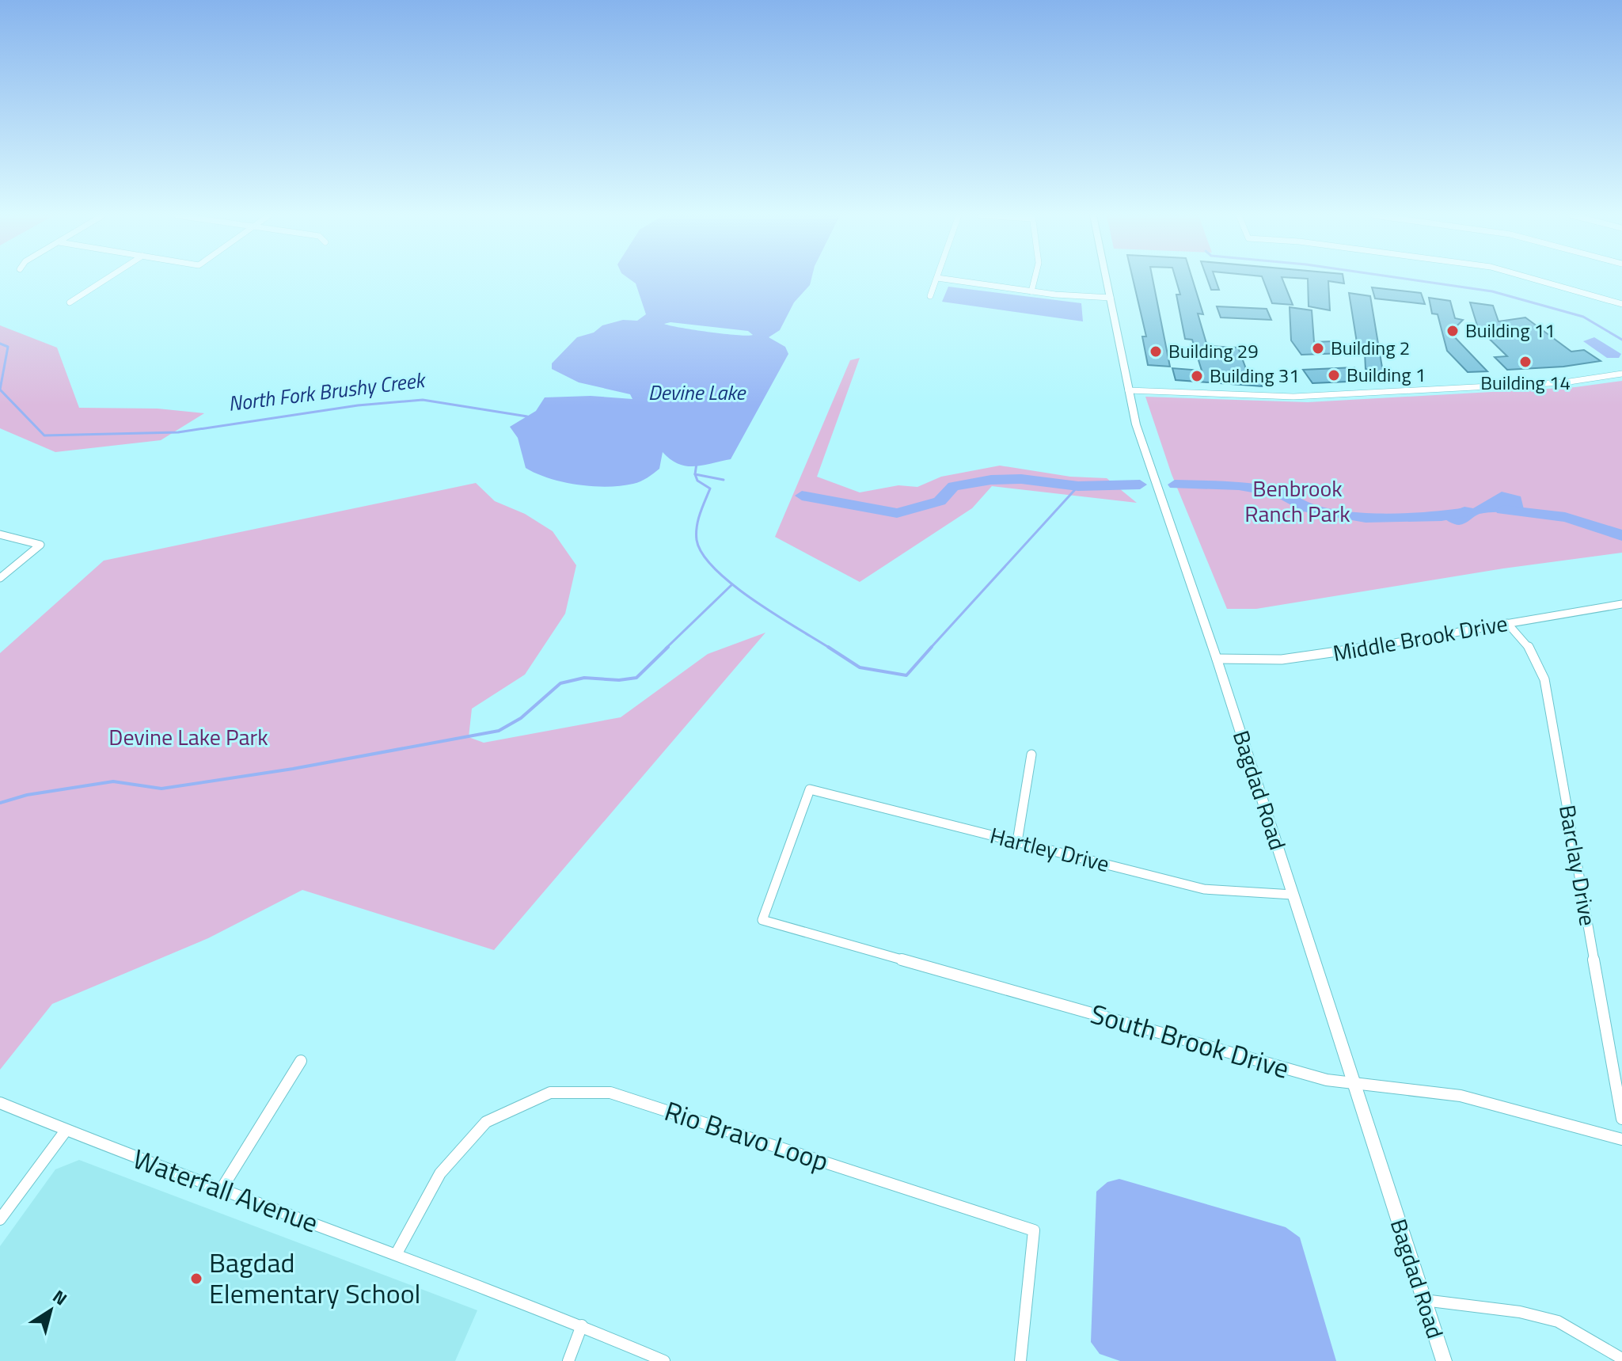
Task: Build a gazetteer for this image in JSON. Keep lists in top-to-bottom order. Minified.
{"streets":{"street":["Middle Brook Drive","Bagdad Road","Hartley Drive","Barclay Drive","South Brook Drive","Rio Bravo Loop","Waterfall Avenue"]},"crossings":[["Middle Brook Drive","Bagdad Road"],["Middle Brook Drive","Barclay Drive"],["Bagdad Road","Hartley Drive"],["Bagdad Road","South Brook Drive"],["Hartley Drive","South Brook Drive"],["Rio Bravo Loop","Waterfall Avenue"]],"water":["North Fork Brushy Creek","Devine Lake"],"parks":["Benbrook Ranch Park","Devine Lake Park"],"places":["Building 11","Building 2","Building 29","Building 14","Building 1","Building 31","Bagdad Elementary School"],"north":"top right"}
